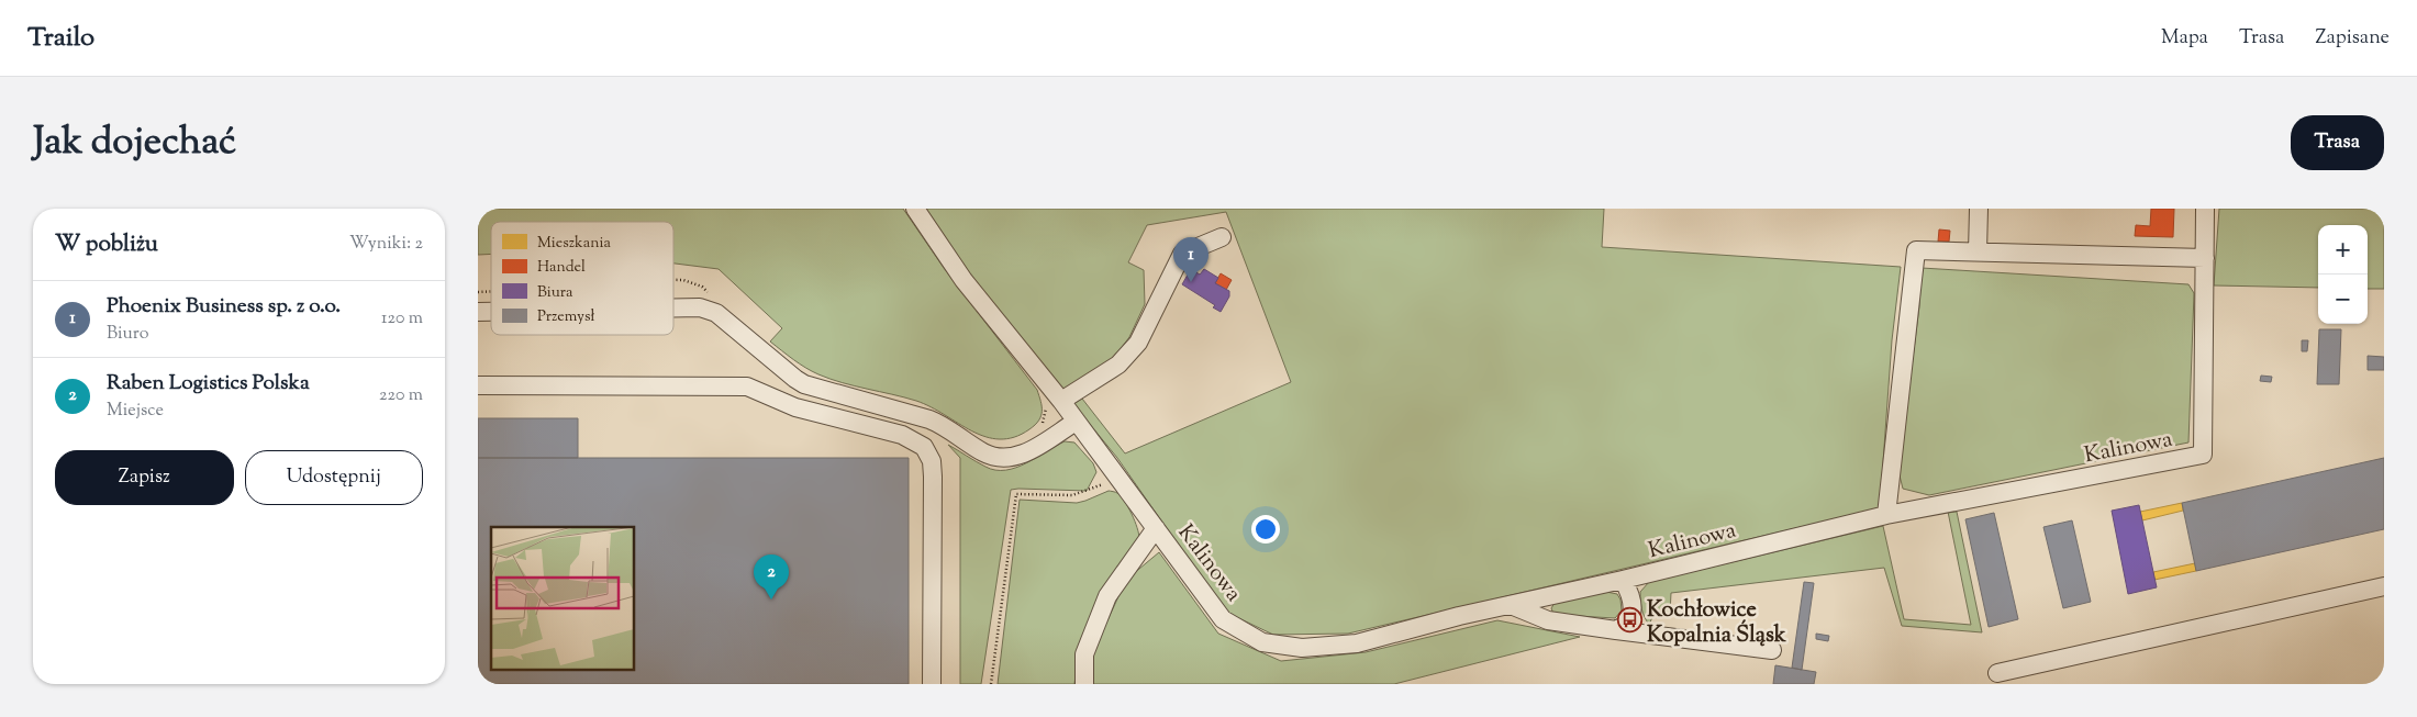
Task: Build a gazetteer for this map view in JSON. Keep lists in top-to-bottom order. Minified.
{"streets":{"street":["Kalinowa"]},"places":{"bus stop":["Kochłowice Kopalnia Śląsk"]},"legend":["Mieszkania","Handel","Biura","Przemysł"],"page":{"header":"Trailo","nav":["Mapa","Trasa","Zapisane"],"title":"Jak dojechać","buttons":["Trasa",["Zapisz","Udostępnij"]],"heading":["W pobliżu","Wyniki: 2"],"map_buttons":["+","−"],"pins":["1","2"],"list":[{"mark":"1","name":"Phoenix Business sp. z o.o.","note":"Biuro","value":"120 m"},{"mark":"2","name":"Raben Logistics Polska","note":"Miejsce","value":"220 m"}]}}
